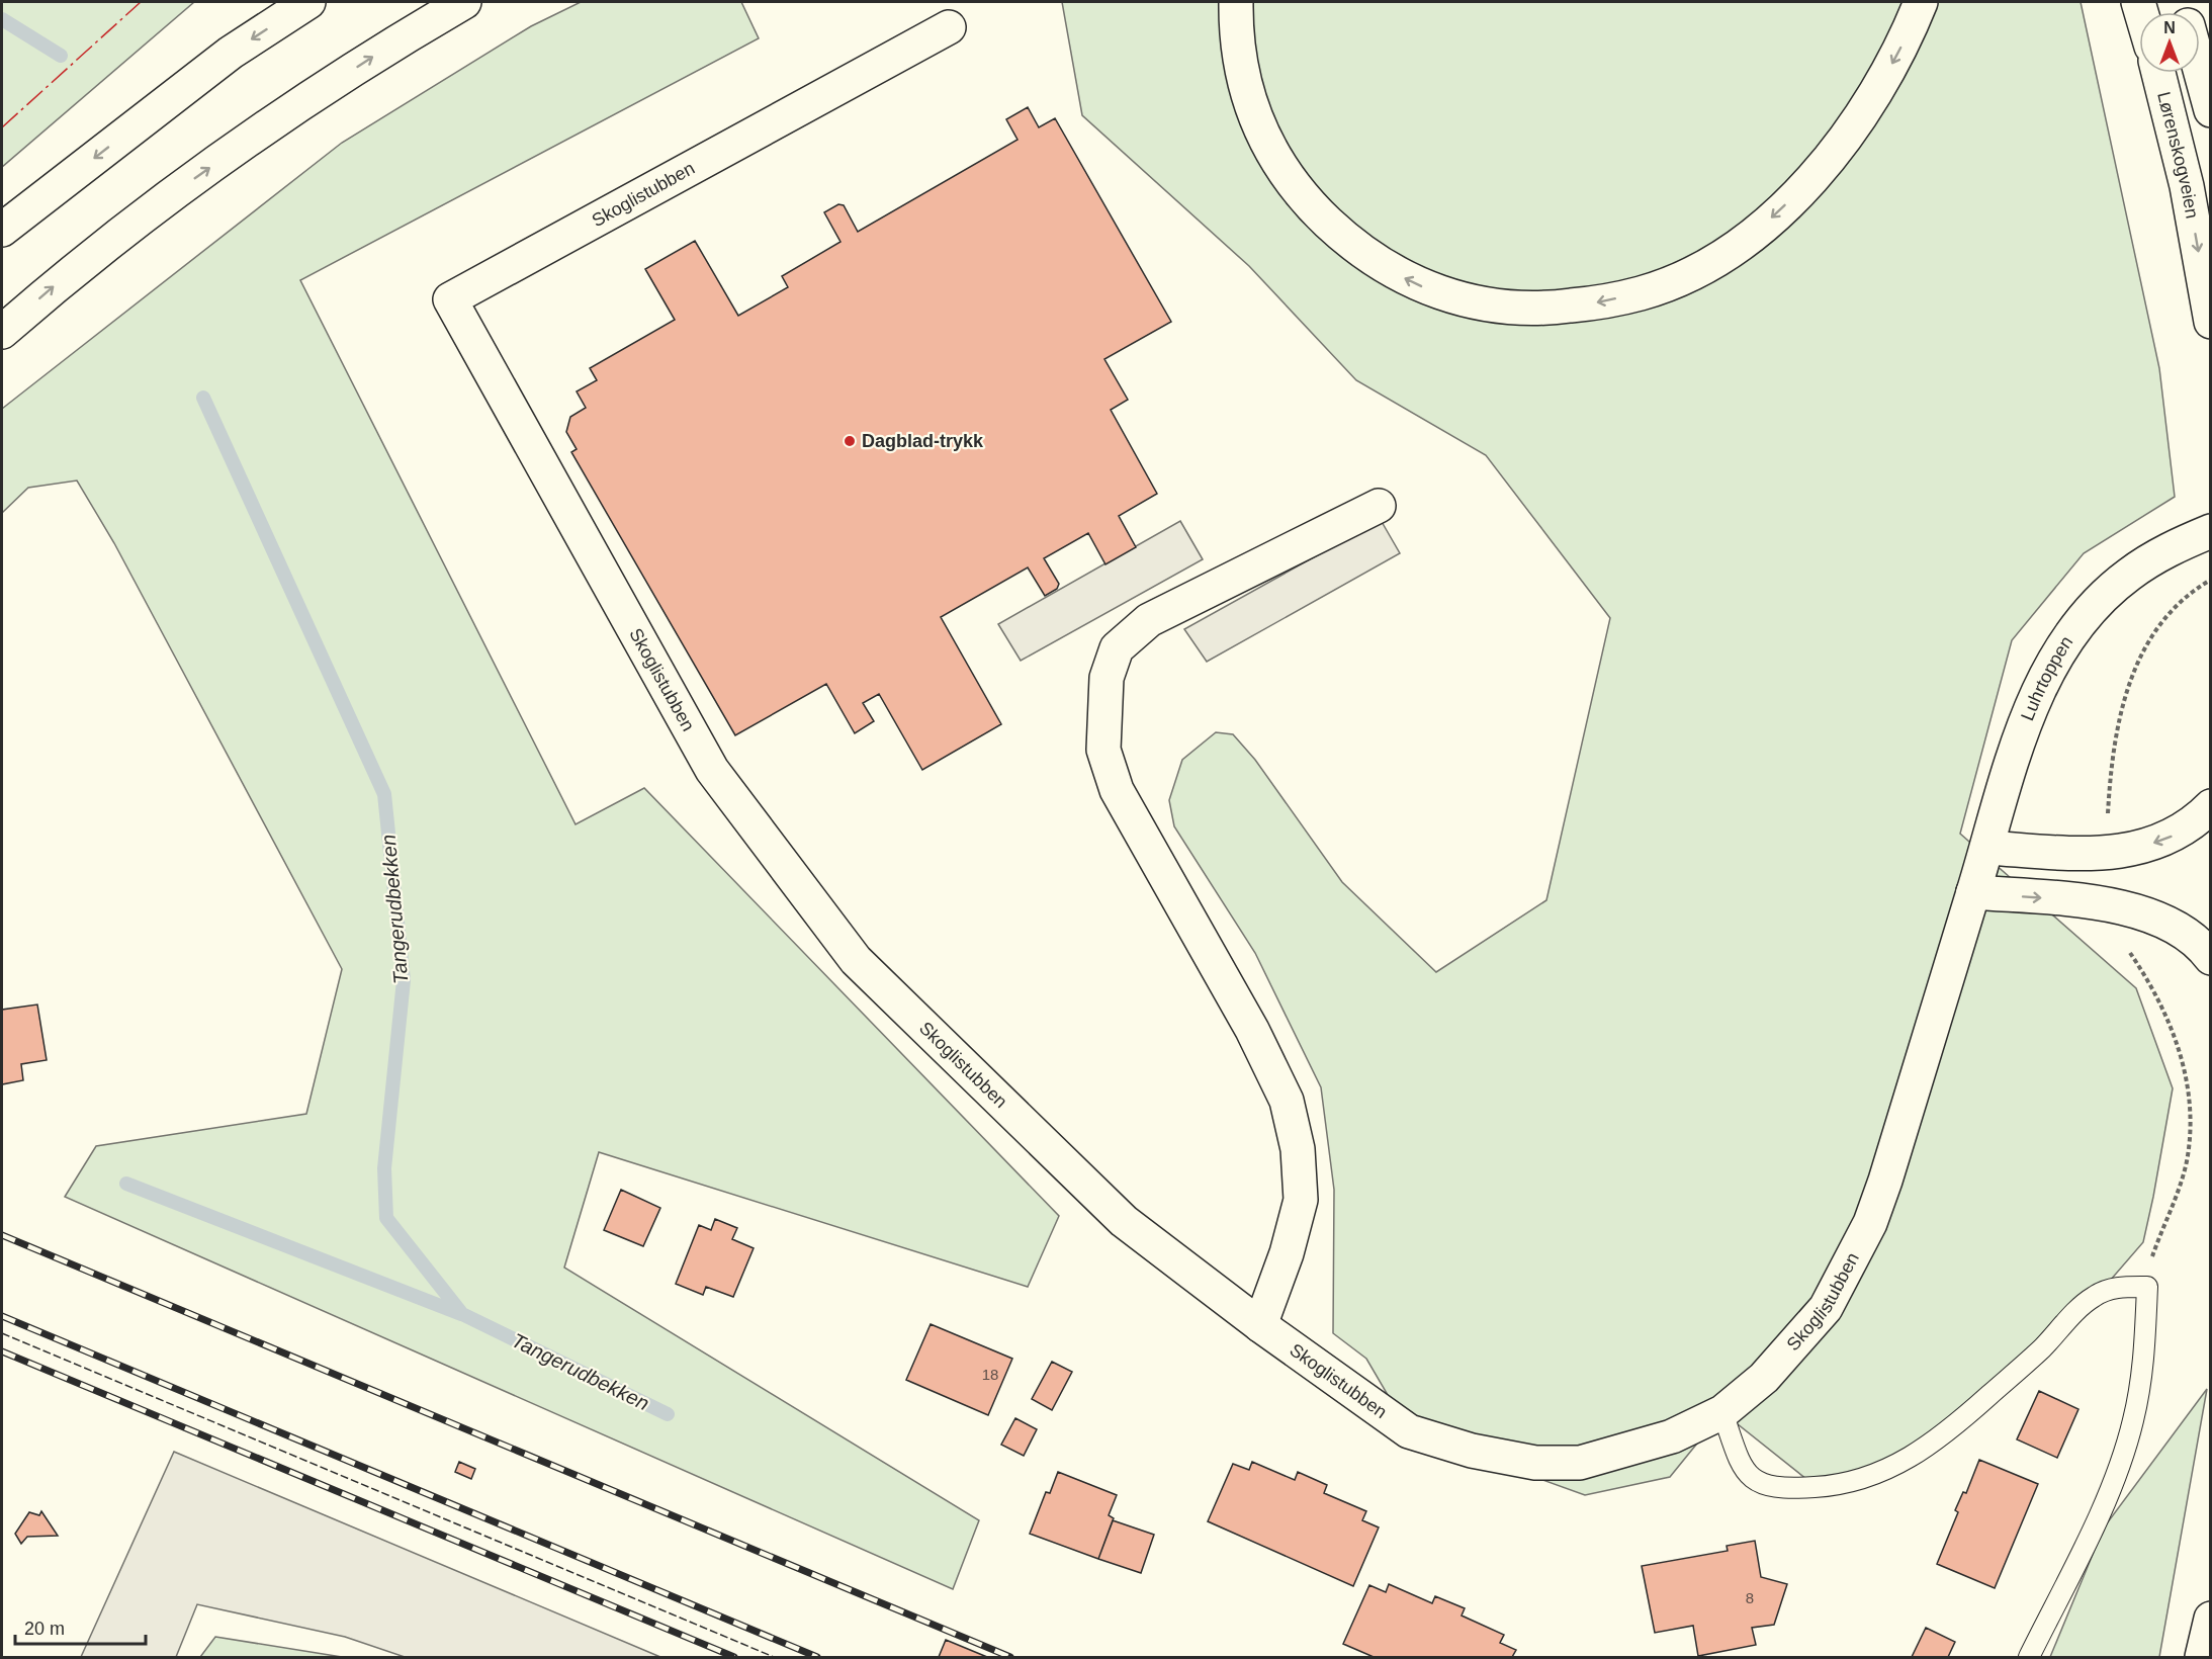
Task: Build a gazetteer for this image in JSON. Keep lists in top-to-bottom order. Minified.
{"streets":{"main road":["Lørenskogveien","Skoglistubben","Luhrtoppen"]},"crossings":[["Skoglistubben","Luhrtoppen"]],"one_way":["Lørenskogveien"],"water":["Tangerudbekken"],"places":["Dagblad-trykk"],"house_numbers":["18","8"],"scale_bar":"20 m","north":"top"}
